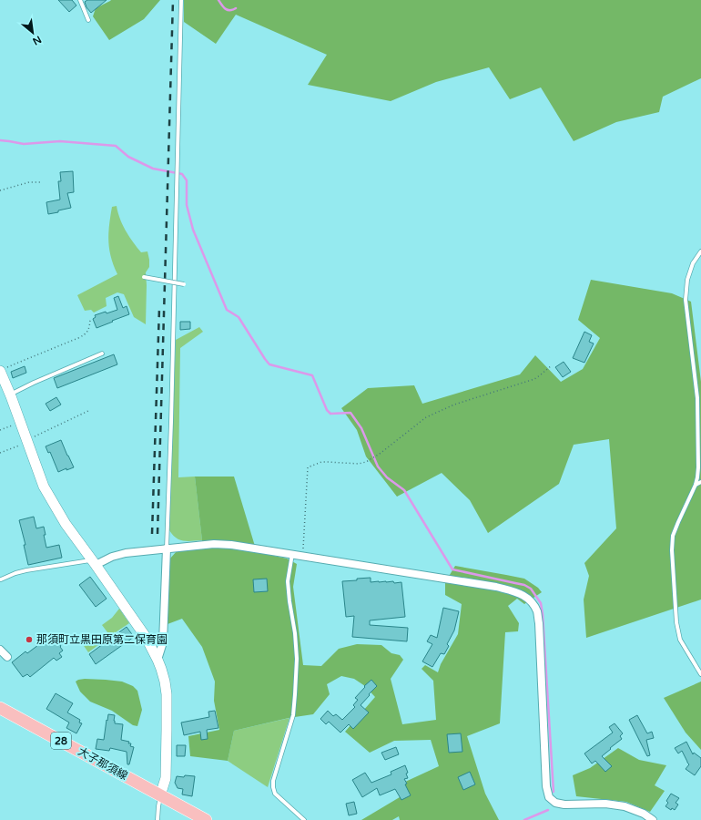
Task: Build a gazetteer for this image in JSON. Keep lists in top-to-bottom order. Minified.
{"streets":{"main road":["28","大子那須線"]},"places":["那須町立黒田原第二保育園"],"north":"bottom right"}
